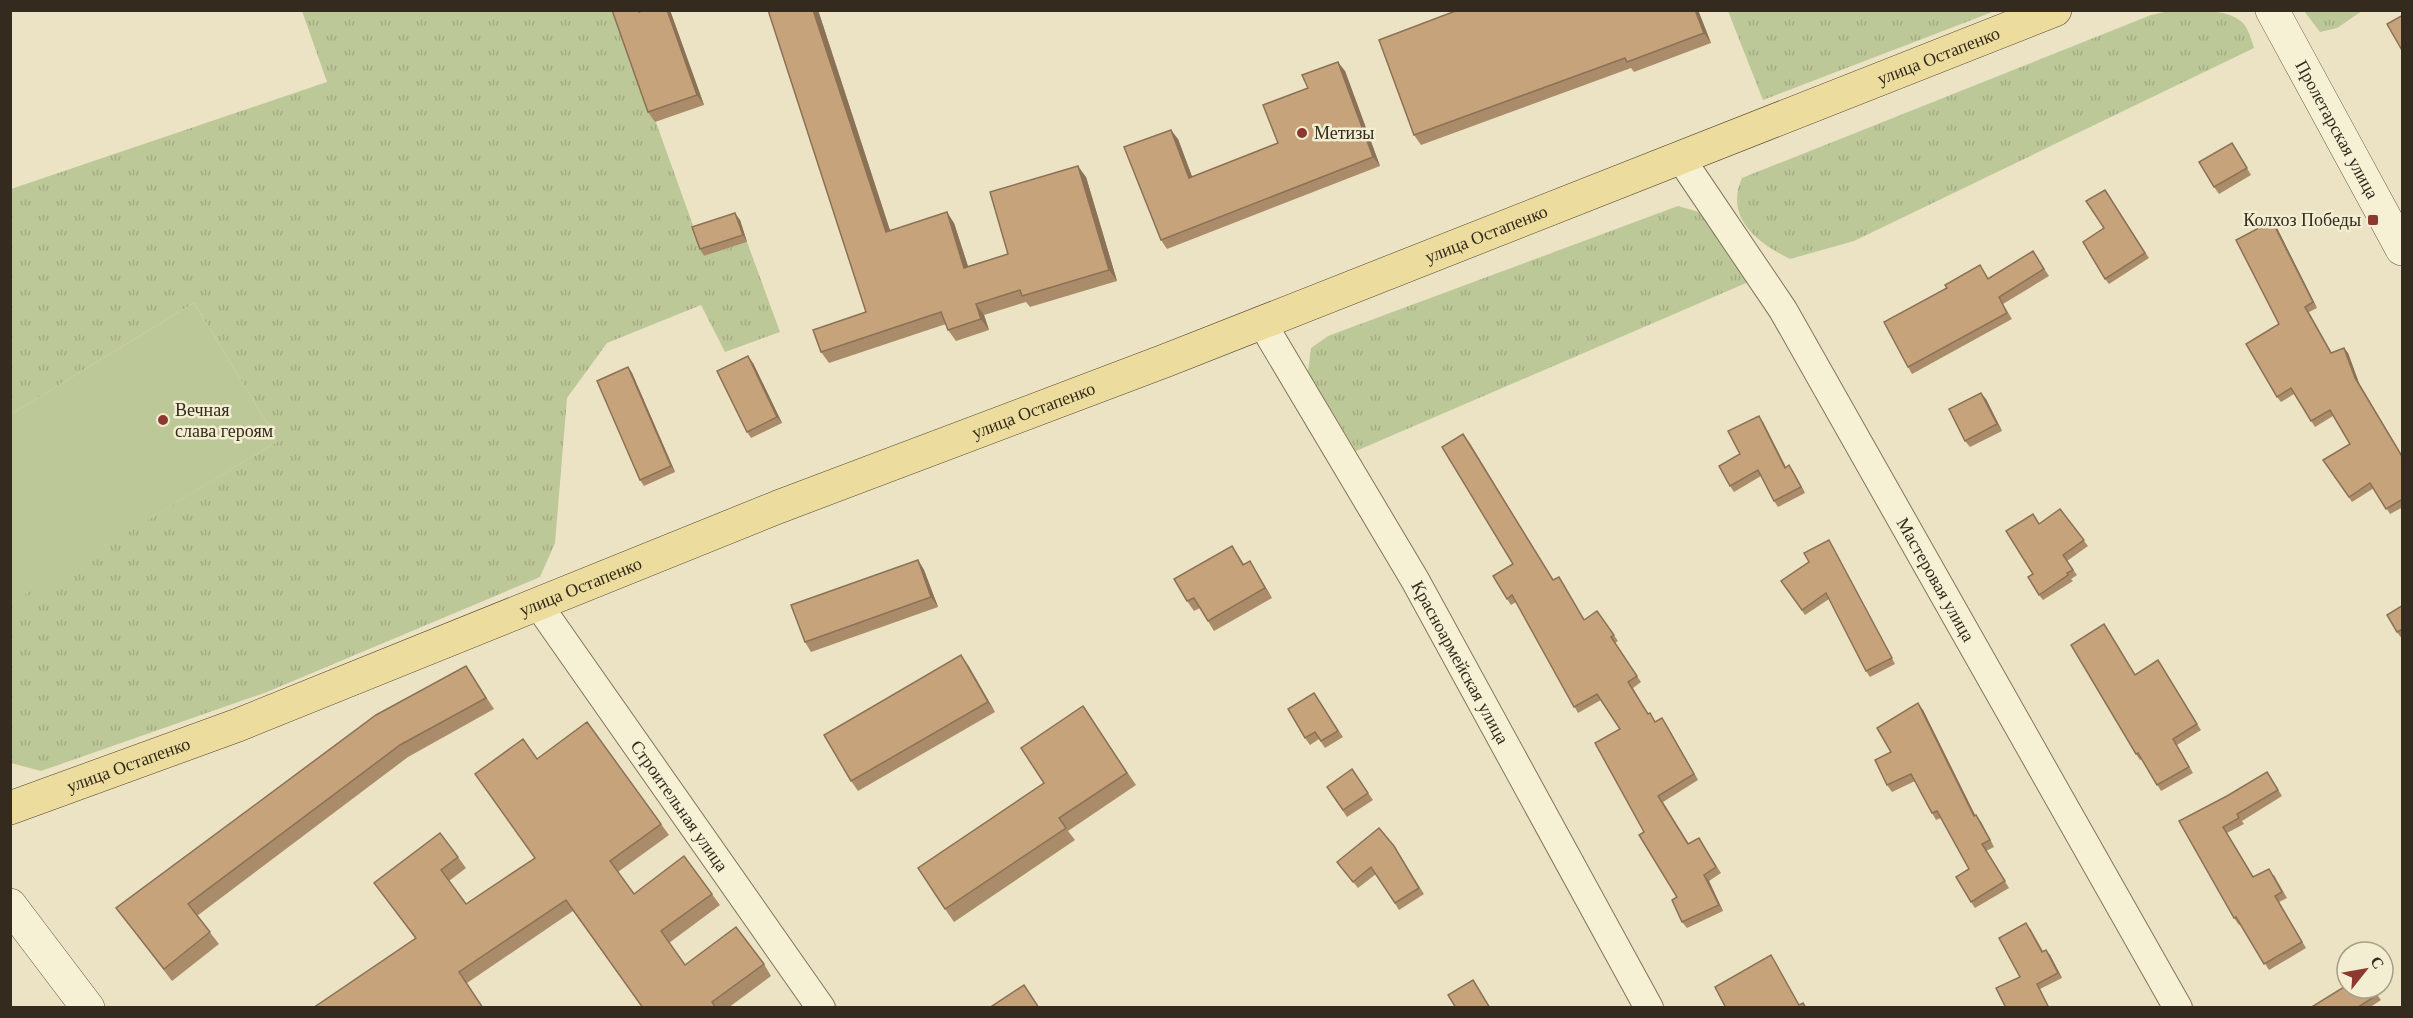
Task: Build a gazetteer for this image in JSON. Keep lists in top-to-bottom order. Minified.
{"streets":{"main road":["улица Остапенко"],"street":["Пролетарская улица","Мастеровая улица","Красноармейская улица","Строительная улица"]},"crossings":[["улица Остапенко","Мастеровая улица"],["улица Остапенко","Красноармейская улица"],["улица Остапенко","Строительная улица"]],"places":{"other":["Метизы","Вечная слава героям"],"transit":["Колхоз Победы"]},"north":"top right"}
